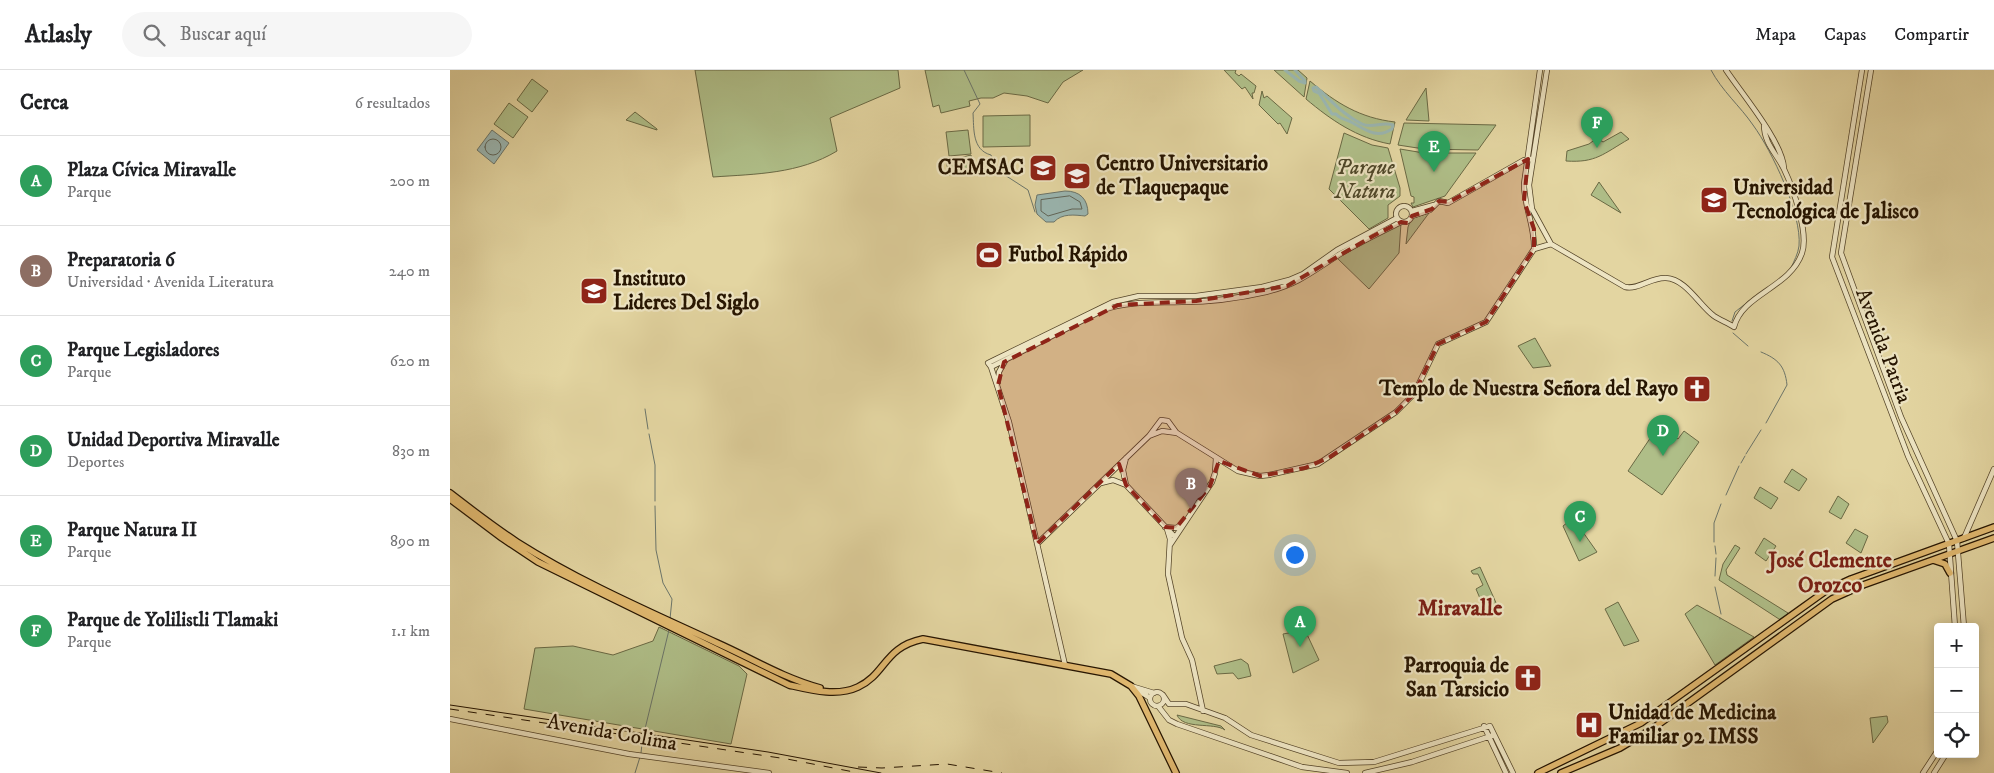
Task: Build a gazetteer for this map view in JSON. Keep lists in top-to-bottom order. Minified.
{"streets":{"street":["Avenida Patria","Avenida Colima"]},"districts":["José Clemente Orozco","Miravalle"],"parks":["Parque Natura"],"places":{"school or university":["CEMSAC","Centro Universitario de Tlaquepaque","Universidad Tecnológica de Jalisco","Instituto Lideres Del Siglo"],"sports":["Futbol Rápido"],"church":["Templo de Nuestra Señora del Rayo","Parroquia de San Tarsicio"],"hospital":["Unidad de Medicina Familiar 92 IMSS"]},"page":{"header":"Atlasly","search":"Buscar aquí","nav":["Mapa","Capas","Compartir"],"heading":["Cerca","6 resultados"],"pins":["F","E","D","B","C","A"],"list":[{"mark":"A","name":"Plaza Cívica Miravalle","note":"Parque","value":"200 m"},{"mark":"B","name":"Preparatoria 6","note":"Universidad · Avenida Literatura","value":"240 m"},{"mark":"C","name":"Parque Legisladores","note":"Parque","value":"620 m"},{"mark":"D","name":"Unidad Deportiva Miravalle","note":"Deportes","value":"830 m"},{"mark":"E","name":"Parque Natura II","note":"Parque","value":"890 m"},{"mark":"F","name":"Parque de Yolilistli Tlamaki","note":"Parque","value":"1.1 km"}],"map_buttons":["+","−"]}}
